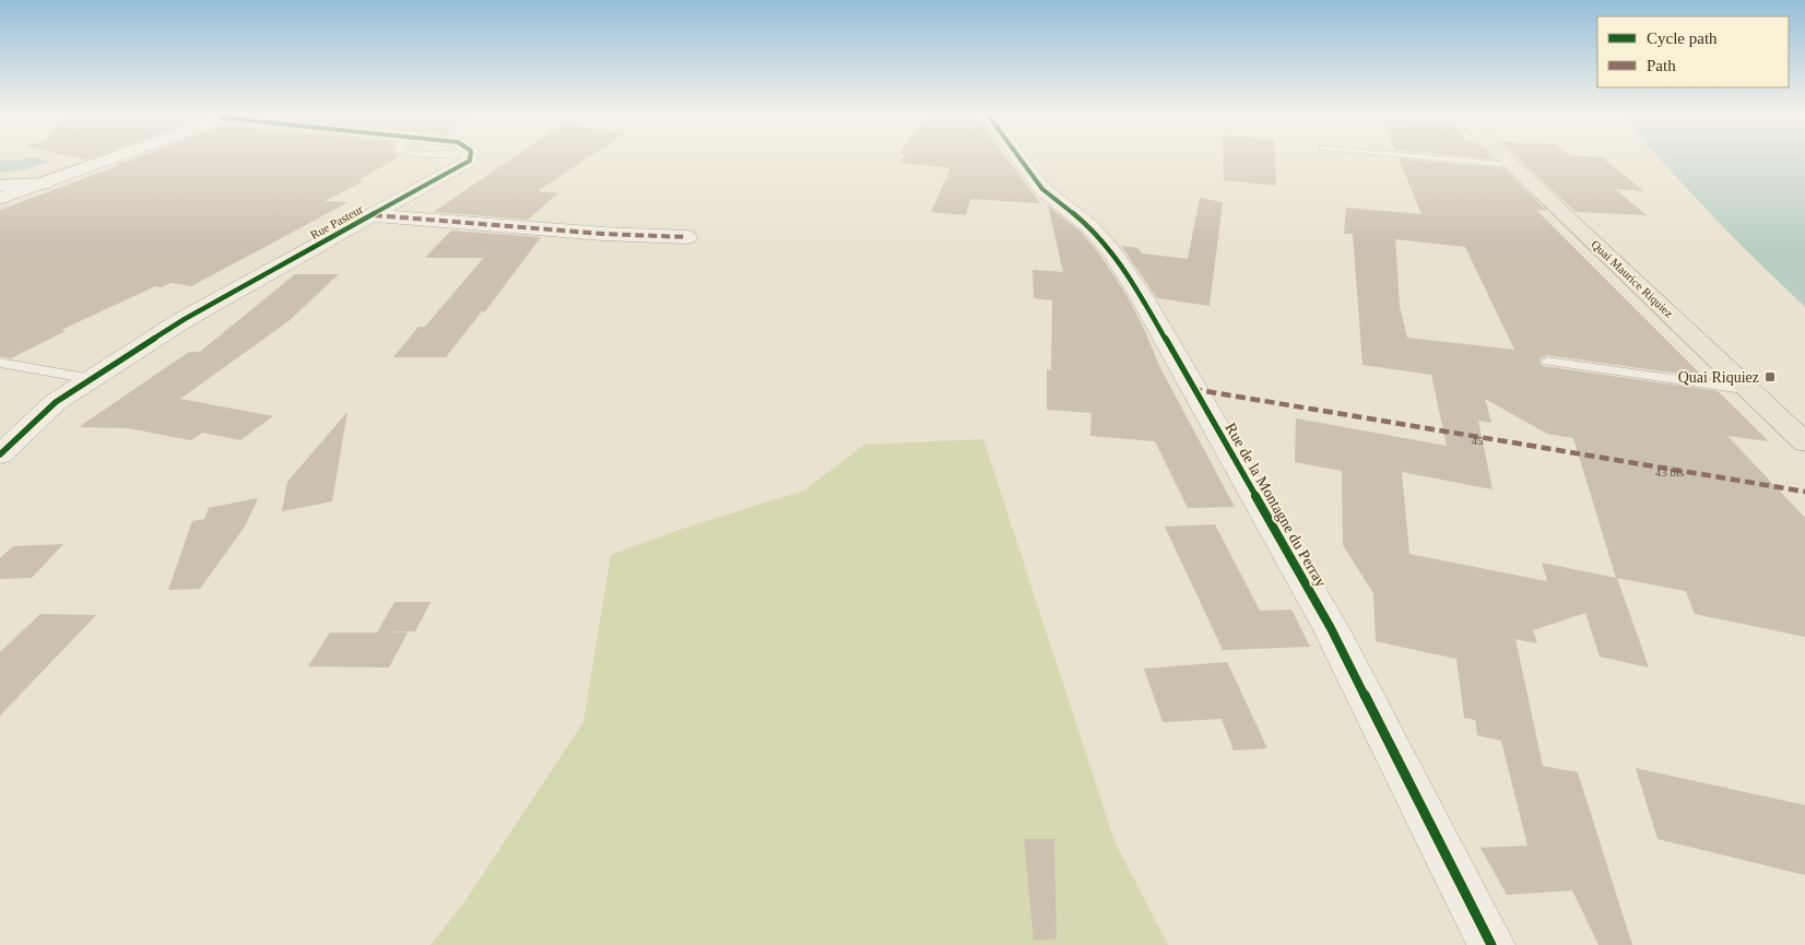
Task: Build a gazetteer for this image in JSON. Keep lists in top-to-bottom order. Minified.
{"streets":{"main road":["Quai Maurice Riquiez"],"street":["Rue Pasteur","Rue de la Montagne du Perray"]},"places":{"transit":["Quai Riquiez"]},"house_numbers":["45","43 bis"],"legend":["Cycle path","Path"]}
